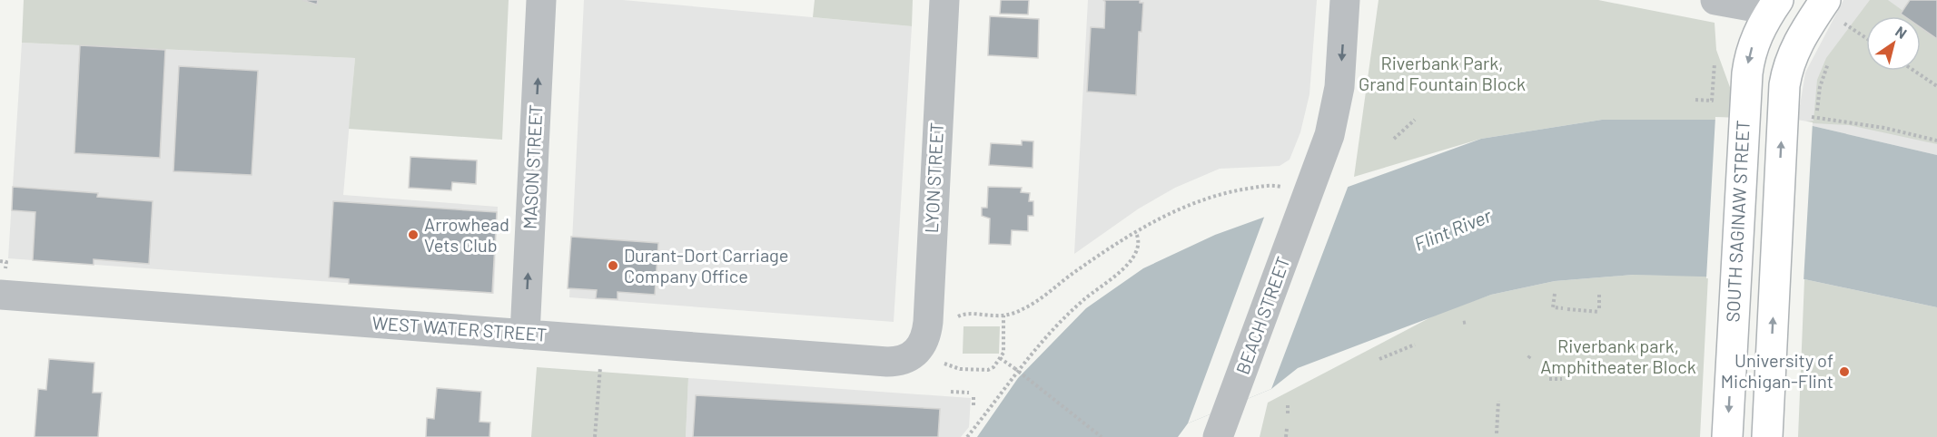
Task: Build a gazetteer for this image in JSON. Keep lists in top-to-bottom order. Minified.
{"streets":{"main road":["SOUTH SAGINAW STREET"],"street":["MASON STREET","LYON STREET","BEACH STREET","WEST WATER STREET"]},"crossings":[["MASON STREET","WEST WATER STREET"],["LYON STREET","WEST WATER STREET"]],"one_way":["MASON STREET","BEACH STREET"],"water":["Flint River"],"parks":["Riverbank Park, Grand Fountain Block","Riverbank park, Amphitheater Block"],"places":["Arrowhead Vets Club","Durant-Dort Carriage Company Office","University of Michigan-Flint"],"north":"top right"}
